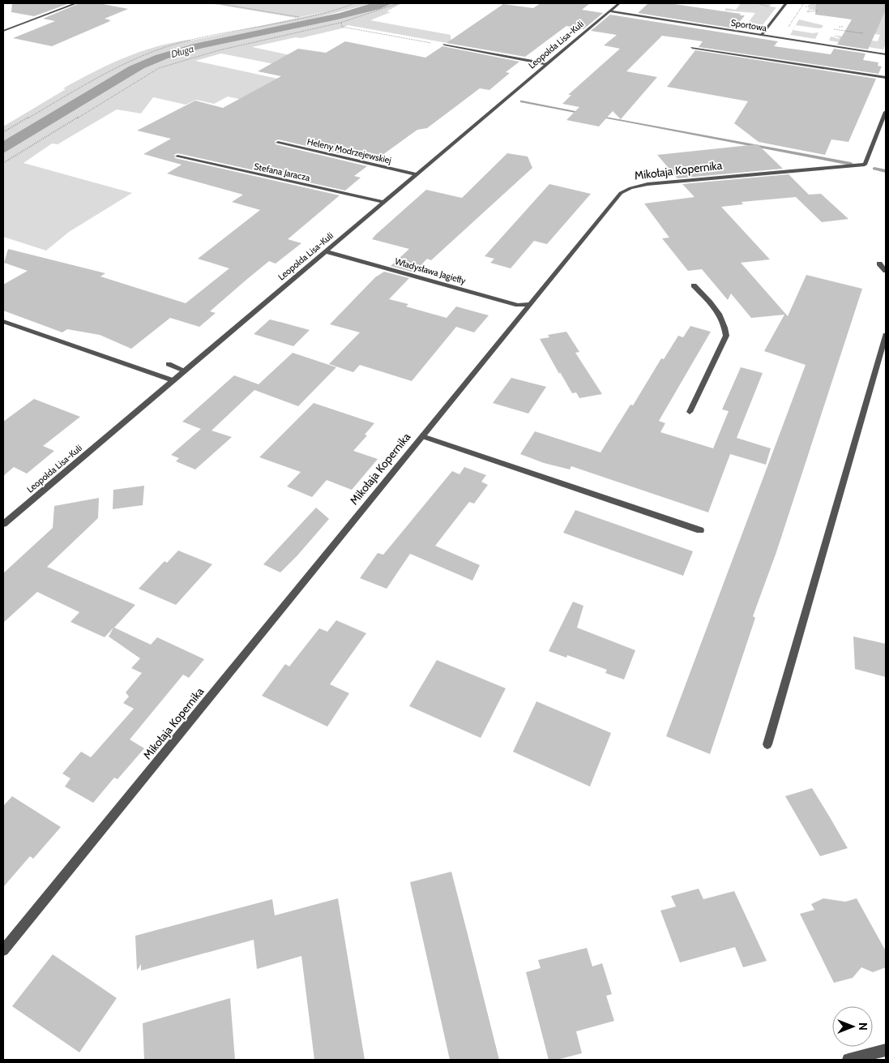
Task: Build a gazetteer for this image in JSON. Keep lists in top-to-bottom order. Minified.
{"streets":{"street":["Sportowa","Leopolda Lisa-Kuli","Heleny Modrzejewskiej","Mikołaja Kopernika","Stefana Jaracza","Władysława Jagiełły"]},"crossings":[["Sportowa","Leopolda Lisa-Kuli"],["Leopolda Lisa-Kuli","Heleny Modrzejewskiej"],["Leopolda Lisa-Kuli","Stefana Jaracza"],["Leopolda Lisa-Kuli","Władysława Jagiełły"],["Mikołaja Kopernika","Władysława Jagiełły"]],"water":["Długa"],"north":"right"}
